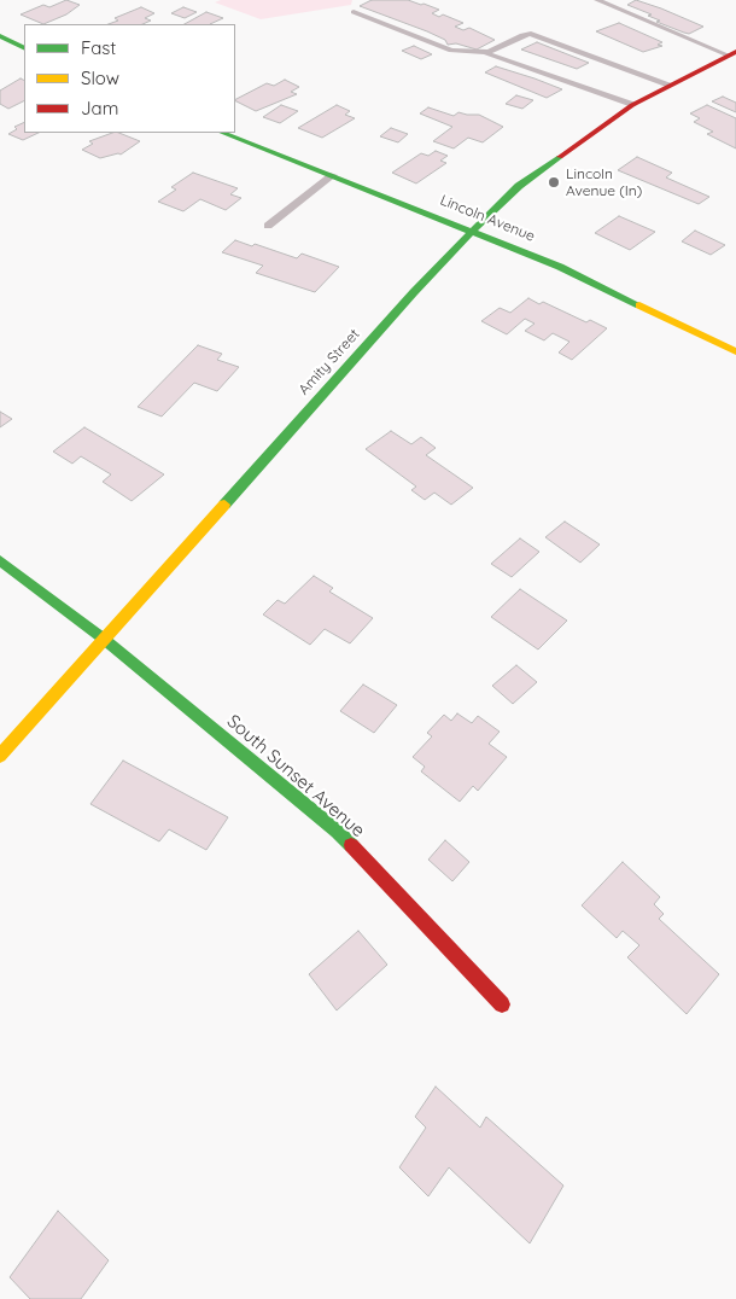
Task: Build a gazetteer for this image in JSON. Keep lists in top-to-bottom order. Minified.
{"streets":{"main road":["Lincoln Avenue","Amity Street","South Sunset Avenue"]},"crossings":[["Lincoln Avenue","Amity Street"],["Amity Street","South Sunset Avenue"]],"places":["Lincoln Avenue (In)"],"legend":["Fast","Slow","Jam"]}
